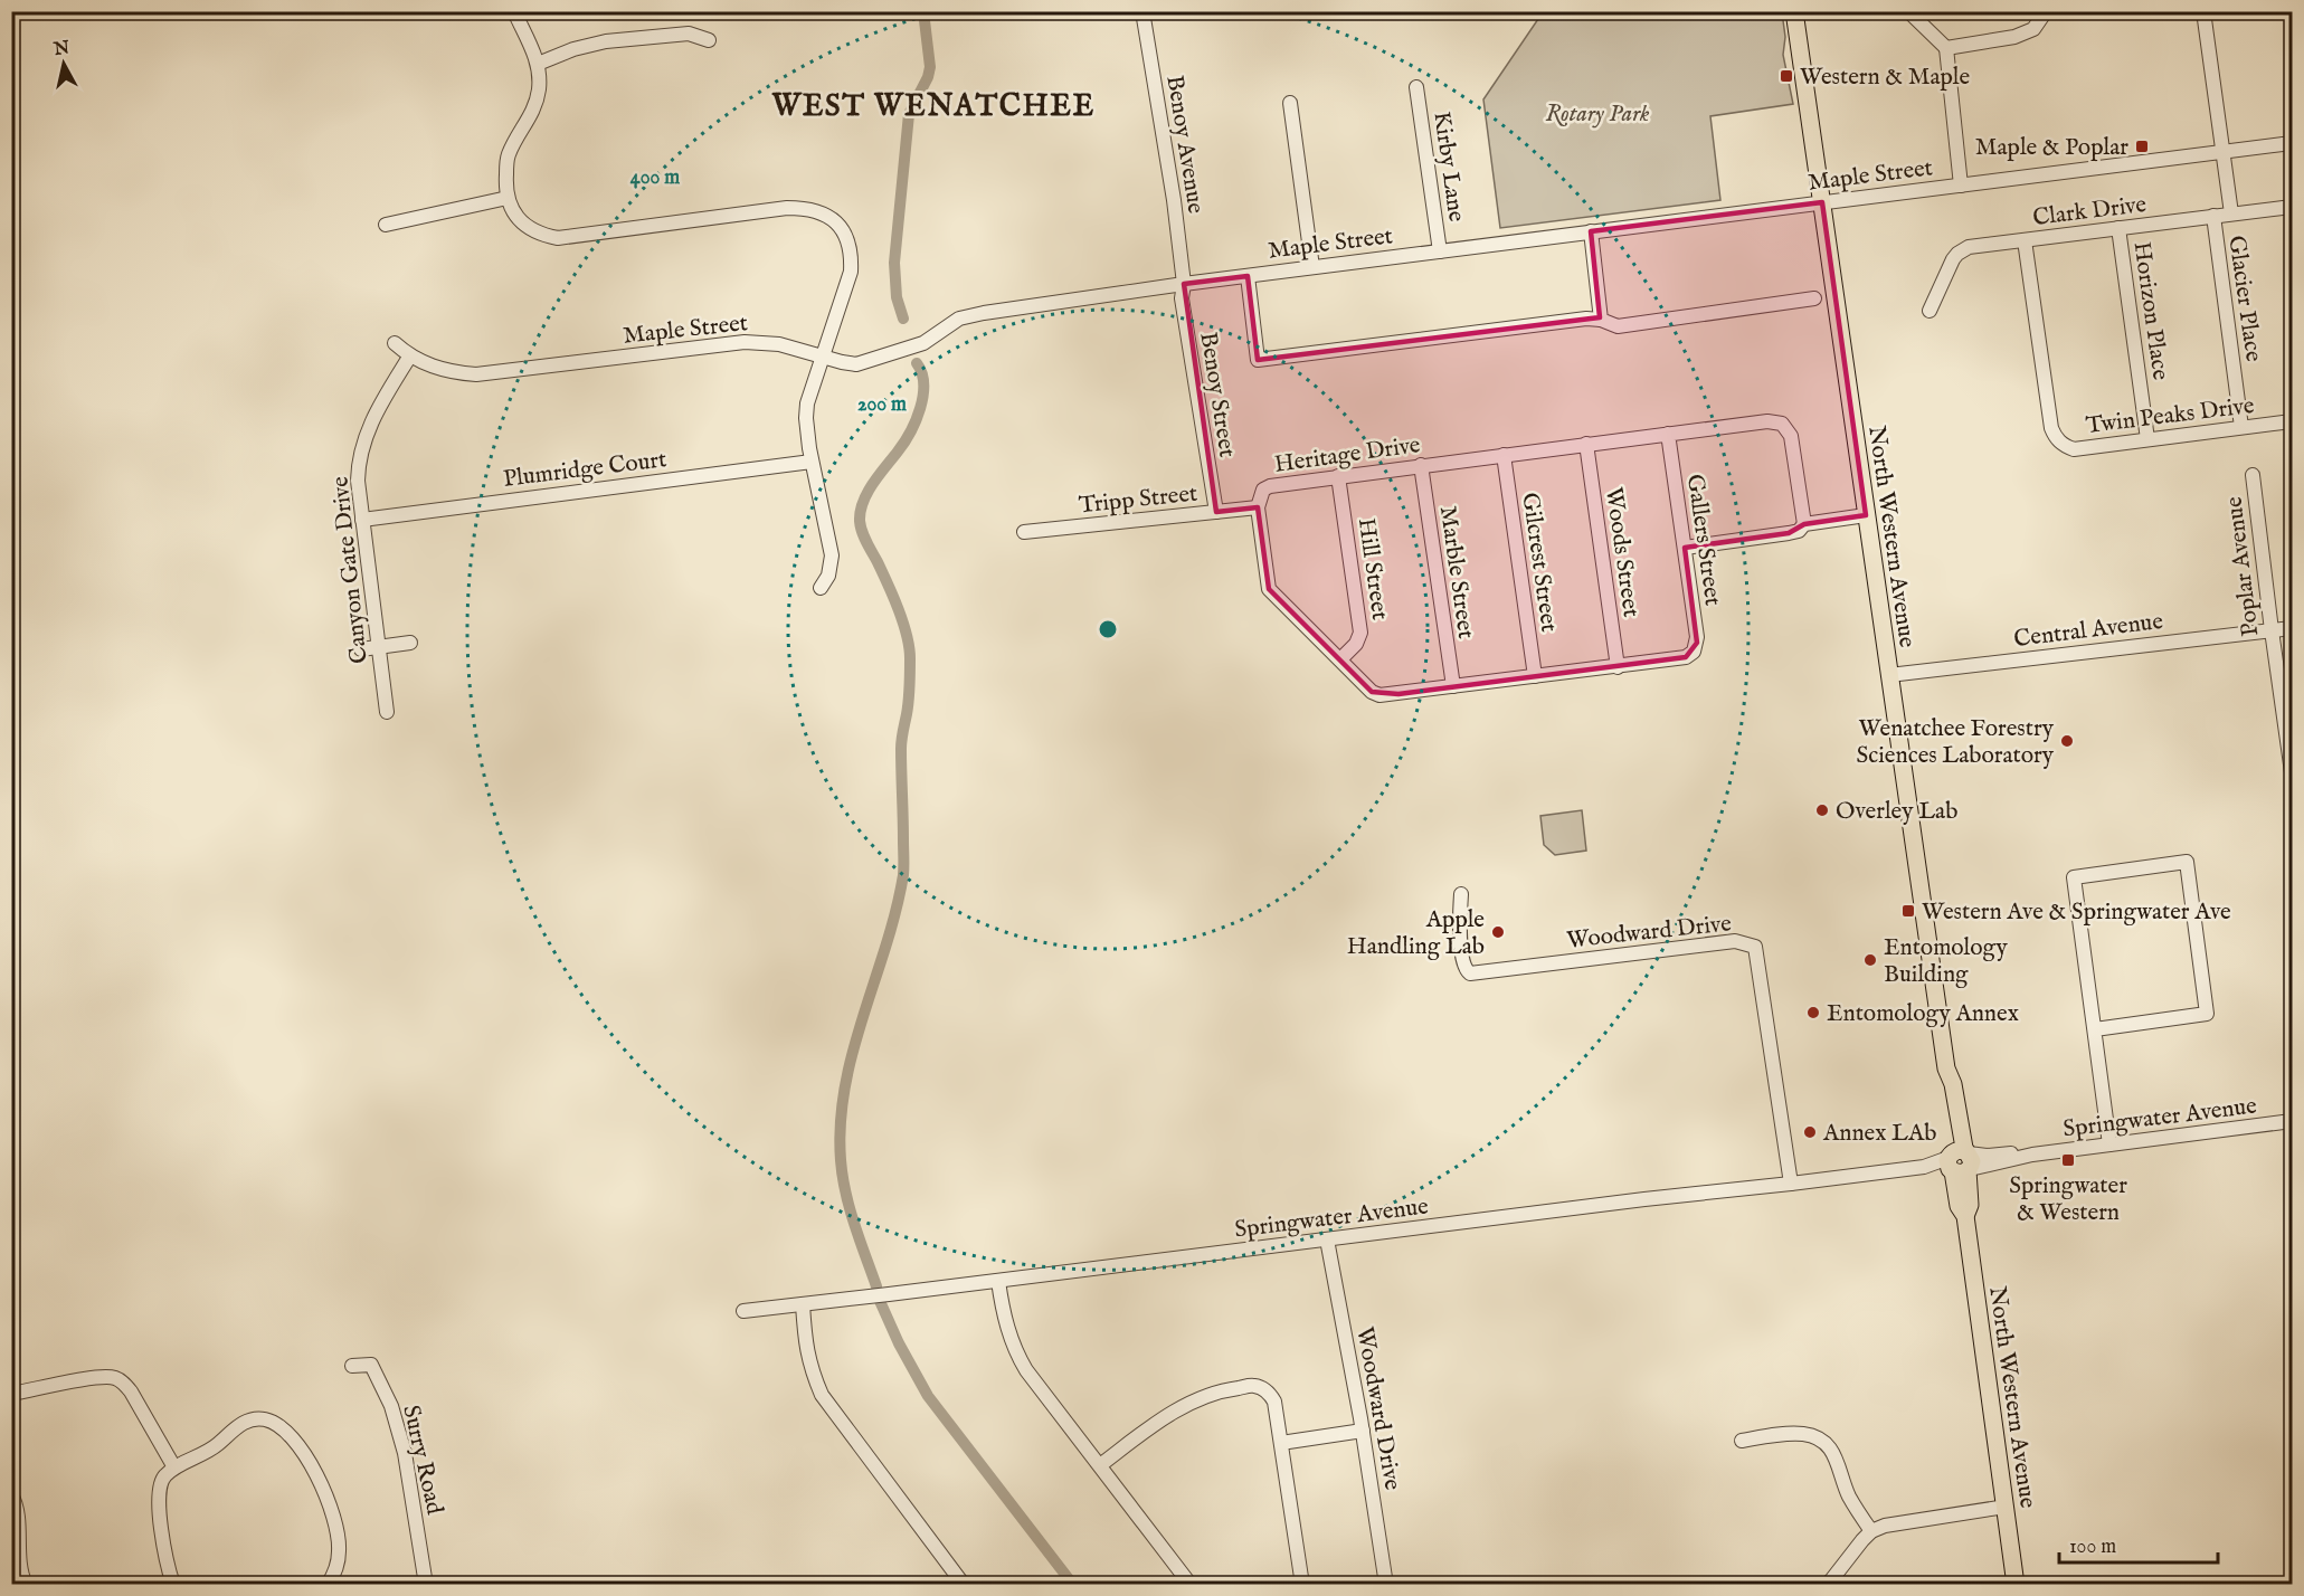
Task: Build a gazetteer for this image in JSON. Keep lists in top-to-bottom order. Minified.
{"streets":{"main road":["North Western Avenue"],"street":["Benoy Avenue","Kirby Lane","Maple Street","Clark Drive","Glacier Place","Horizon Place","Benoy Street","Twin Peaks Drive","Heritage Drive","Plumridge Court","Tripp Street","Gallers Street","Woods Street","Gilcrest Street","Poplar Avenue","Hill Street","Canyon Gate Drive","Marble Street","Central Avenue","Woodward Drive","Springwater Avenue","Surry Road"]},"crossings":[["Benoy Avenue","Maple Street"],["Benoy Avenue","Benoy Street"],["Kirby Lane","Maple Street"],["Maple Street","Glacier Place"],["Maple Street","Benoy Street"],["Maple Street","North Western Avenue"],["Maple Street","Canyon Gate Drive"],["Clark Drive","Glacier Place"],["Clark Drive","Horizon Place"],["Clark Drive","Twin Peaks Drive"],["Glacier Place","Twin Peaks Drive"],["Horizon Place","Twin Peaks Drive"],["Benoy Street","Tripp Street"],["Heritage Drive","Tripp Street"],["Heritage Drive","Gallers Street"],["Heritage Drive","Woods Street"],["Heritage Drive","Gilcrest Street"],["Heritage Drive","Hill Street"],["Heritage Drive","Marble Street"],["Plumridge Court","Canyon Gate Drive"],["North Western Avenue","Central Avenue"],["North Western Avenue","Springwater Avenue"],["Poplar Avenue","Central Avenue"],["Woodward Drive","Springwater Avenue"]],"districts":["WEST WENATCHEE"],"parks":["Rotary Park"],"places":{"transit":["Western & Maple","Maple & Poplar","Western Ave & Springwater Ave","Springwater & Western"],"other":["Wenatchee Forestry Sciences Laboratory","Overley Lab","Apple Handling Lab","Entomology Building","Entomology Annex","Annex LAb"]},"scale_bar":"100 m","north":"top","rings":["400 m","200 m"]}
